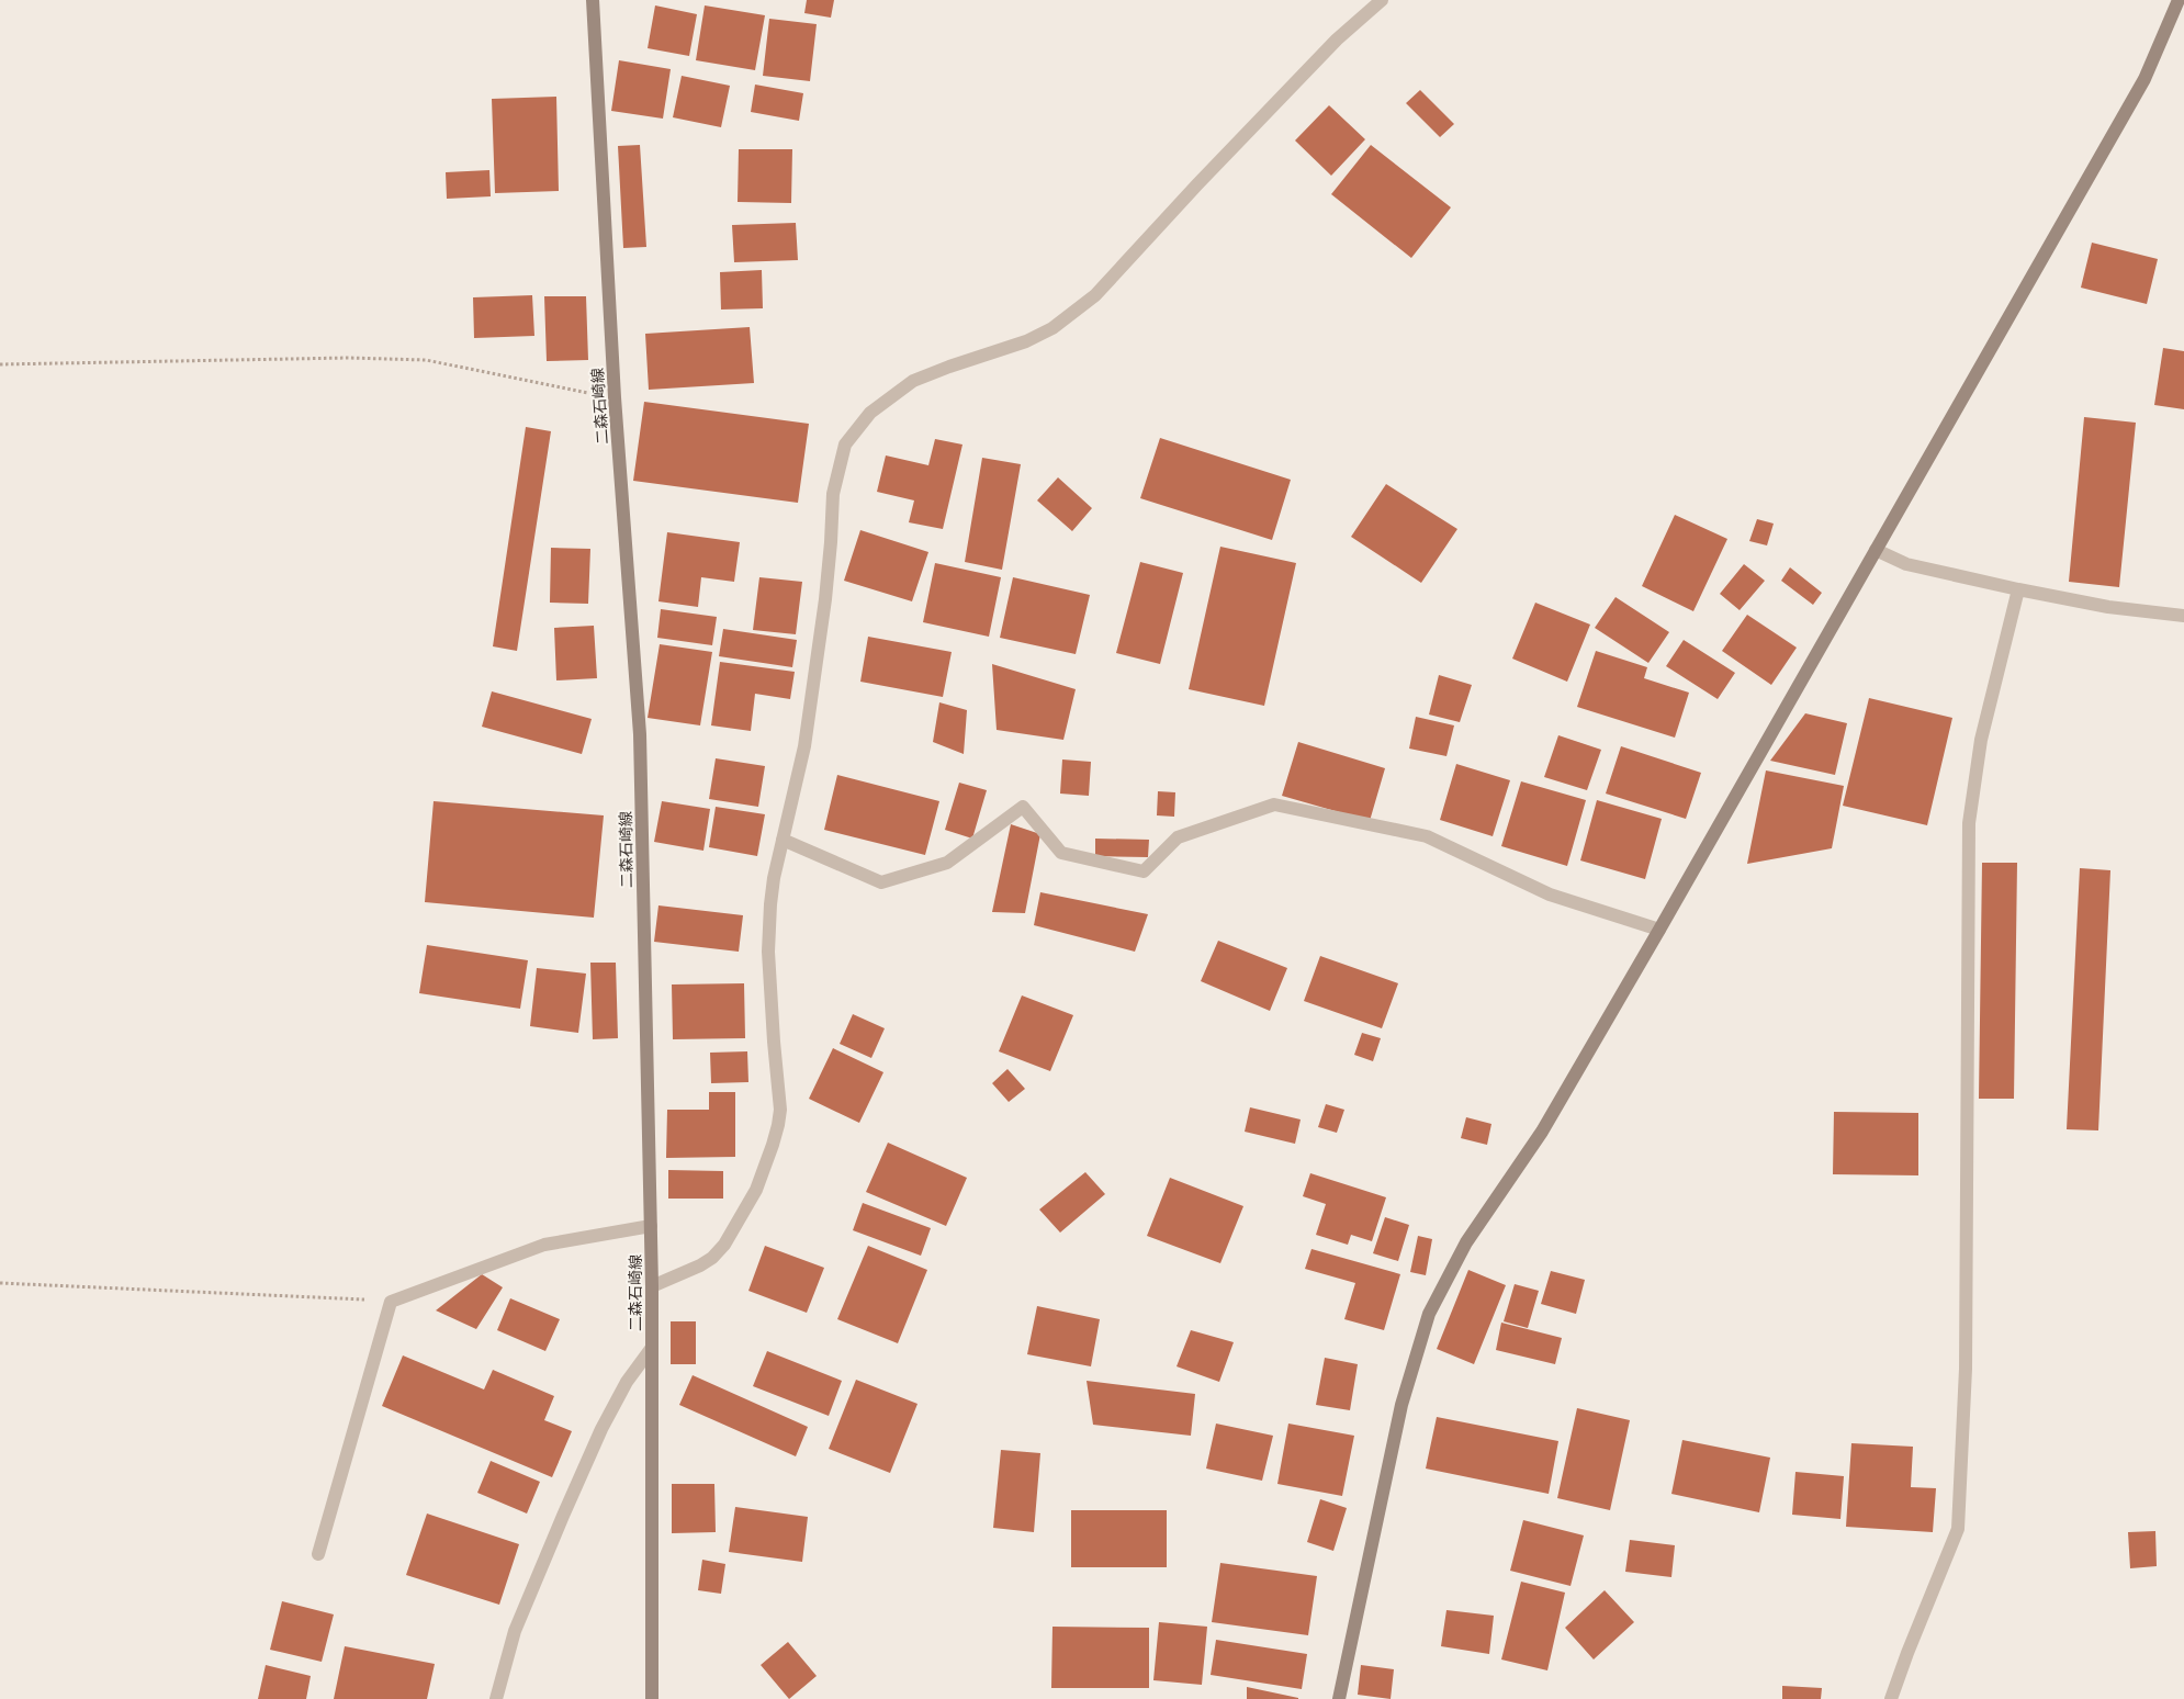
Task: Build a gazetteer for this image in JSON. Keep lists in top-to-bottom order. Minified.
{"streets":{"street":["二森石崎線"]}}
